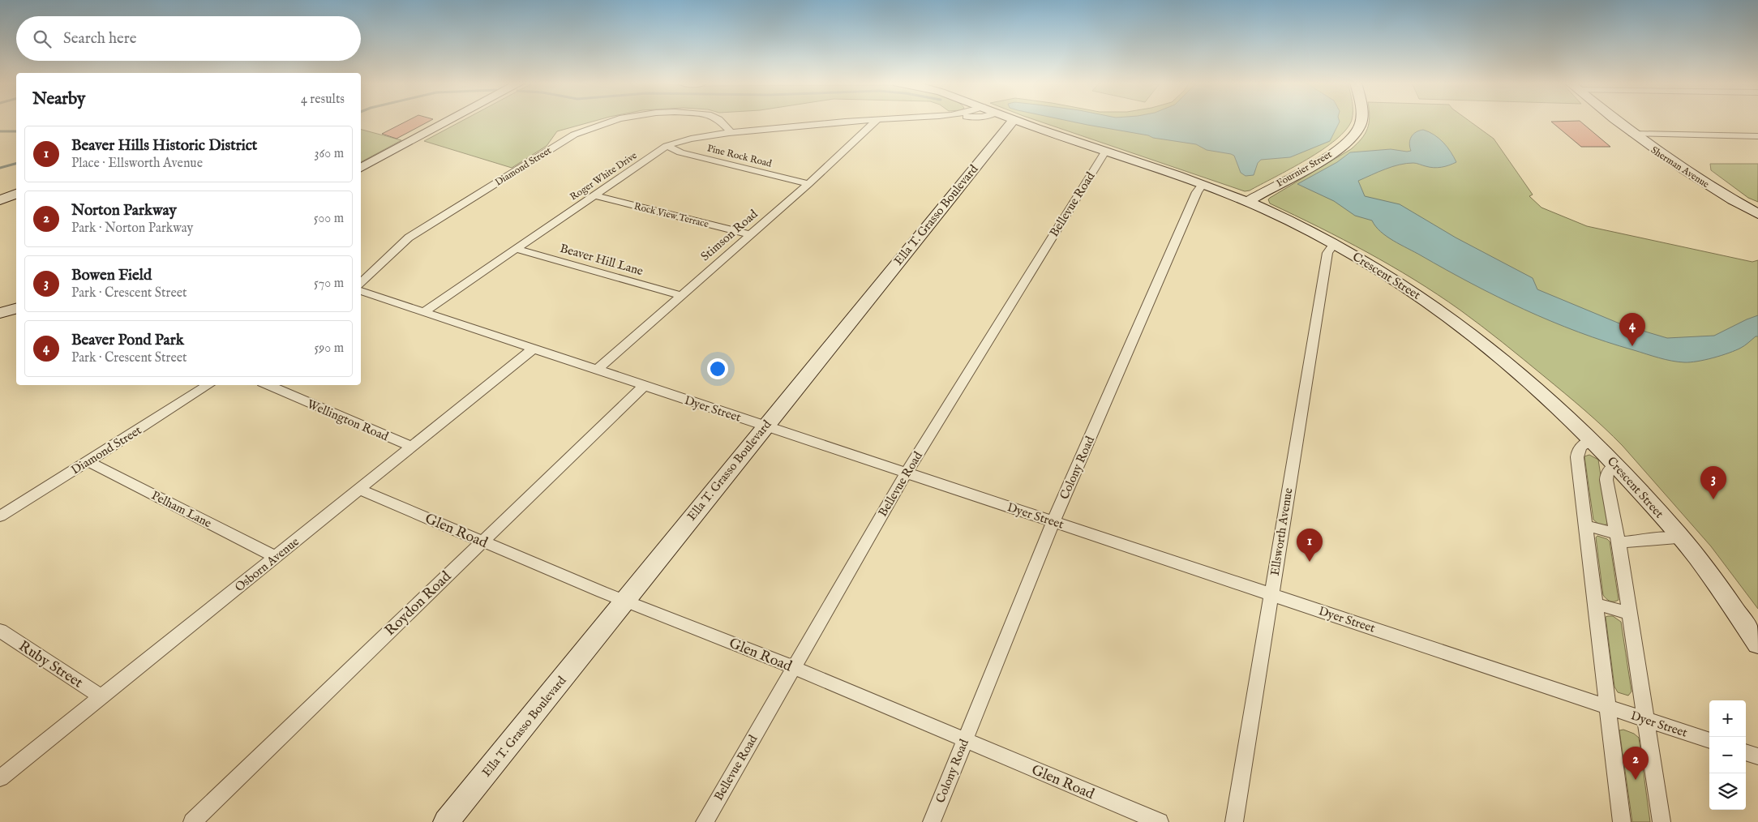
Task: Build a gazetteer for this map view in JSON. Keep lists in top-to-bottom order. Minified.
{"streets":{"main road":["Sherman Avenue","Fournier Street","Ella T. Grasso Boulevard","Crescent Street"],"street":["Pine Rock Road","Diamond Street","Roger White Drive","Bellevue Road","Rock View Terrace","Stimson Road","Beaver Hill Lane","Dyer Street","Wellington Road","Colony Road","Pelham Lane","Glen Road","Ellsworth Avenue","Osborn Avenue","Roydon Road","Ruby Street"]},"crossings":[["Pine Rock Road","Roger White Drive"],["Pine Rock Road","Stimson Road"],["Diamond Street","Roger White Drive"],["Diamond Street","Pelham Lane"],["Fournier Street","Crescent Street"],["Roger White Drive","Rock View Terrace"],["Roger White Drive","Beaver Hill Lane"],["Roger White Drive","Dyer Street"],["Bellevue Road","Crescent Street"],["Bellevue Road","Dyer Street"],["Bellevue Road","Glen Road"],["Rock View Terrace","Stimson Road"],["Ella T. Grasso Boulevard","Dyer Street"],["Ella T. Grasso Boulevard","Glen Road"],["Stimson Road","Beaver Hill Lane"],["Stimson Road","Dyer Street"],["Crescent Street","Colony Road"],["Crescent Street","Ellsworth Avenue"],["Dyer Street","Colony Road"],["Dyer Street","Ellsworth Avenue"],["Dyer Street","Osborn Avenue"],["Dyer Street","Roydon Road"],["Wellington Road","Osborn Avenue"],["Colony Road","Glen Road"],["Pelham Lane","Osborn Avenue"],["Glen Road","Osborn Avenue"],["Glen Road","Roydon Road"],["Osborn Avenue","Ruby Street"]],"page":{"search":"Search here","heading":["Nearby","4 results"],"list":[{"mark":"1","name":"Beaver Hills Historic District","note":"Place · Ellsworth Avenue","value":"360 m"},{"mark":"2","name":"Norton Parkway","note":"Park · Norton Parkway","value":"500 m"},{"mark":"3","name":"Bowen Field","note":"Park · Crescent Street","value":"570 m"},{"mark":"4","name":"Beaver Pond Park","note":"Park · Crescent Street","value":"590 m"}],"pins":["4","3","1","2"],"map_buttons":["+","−"]}}
